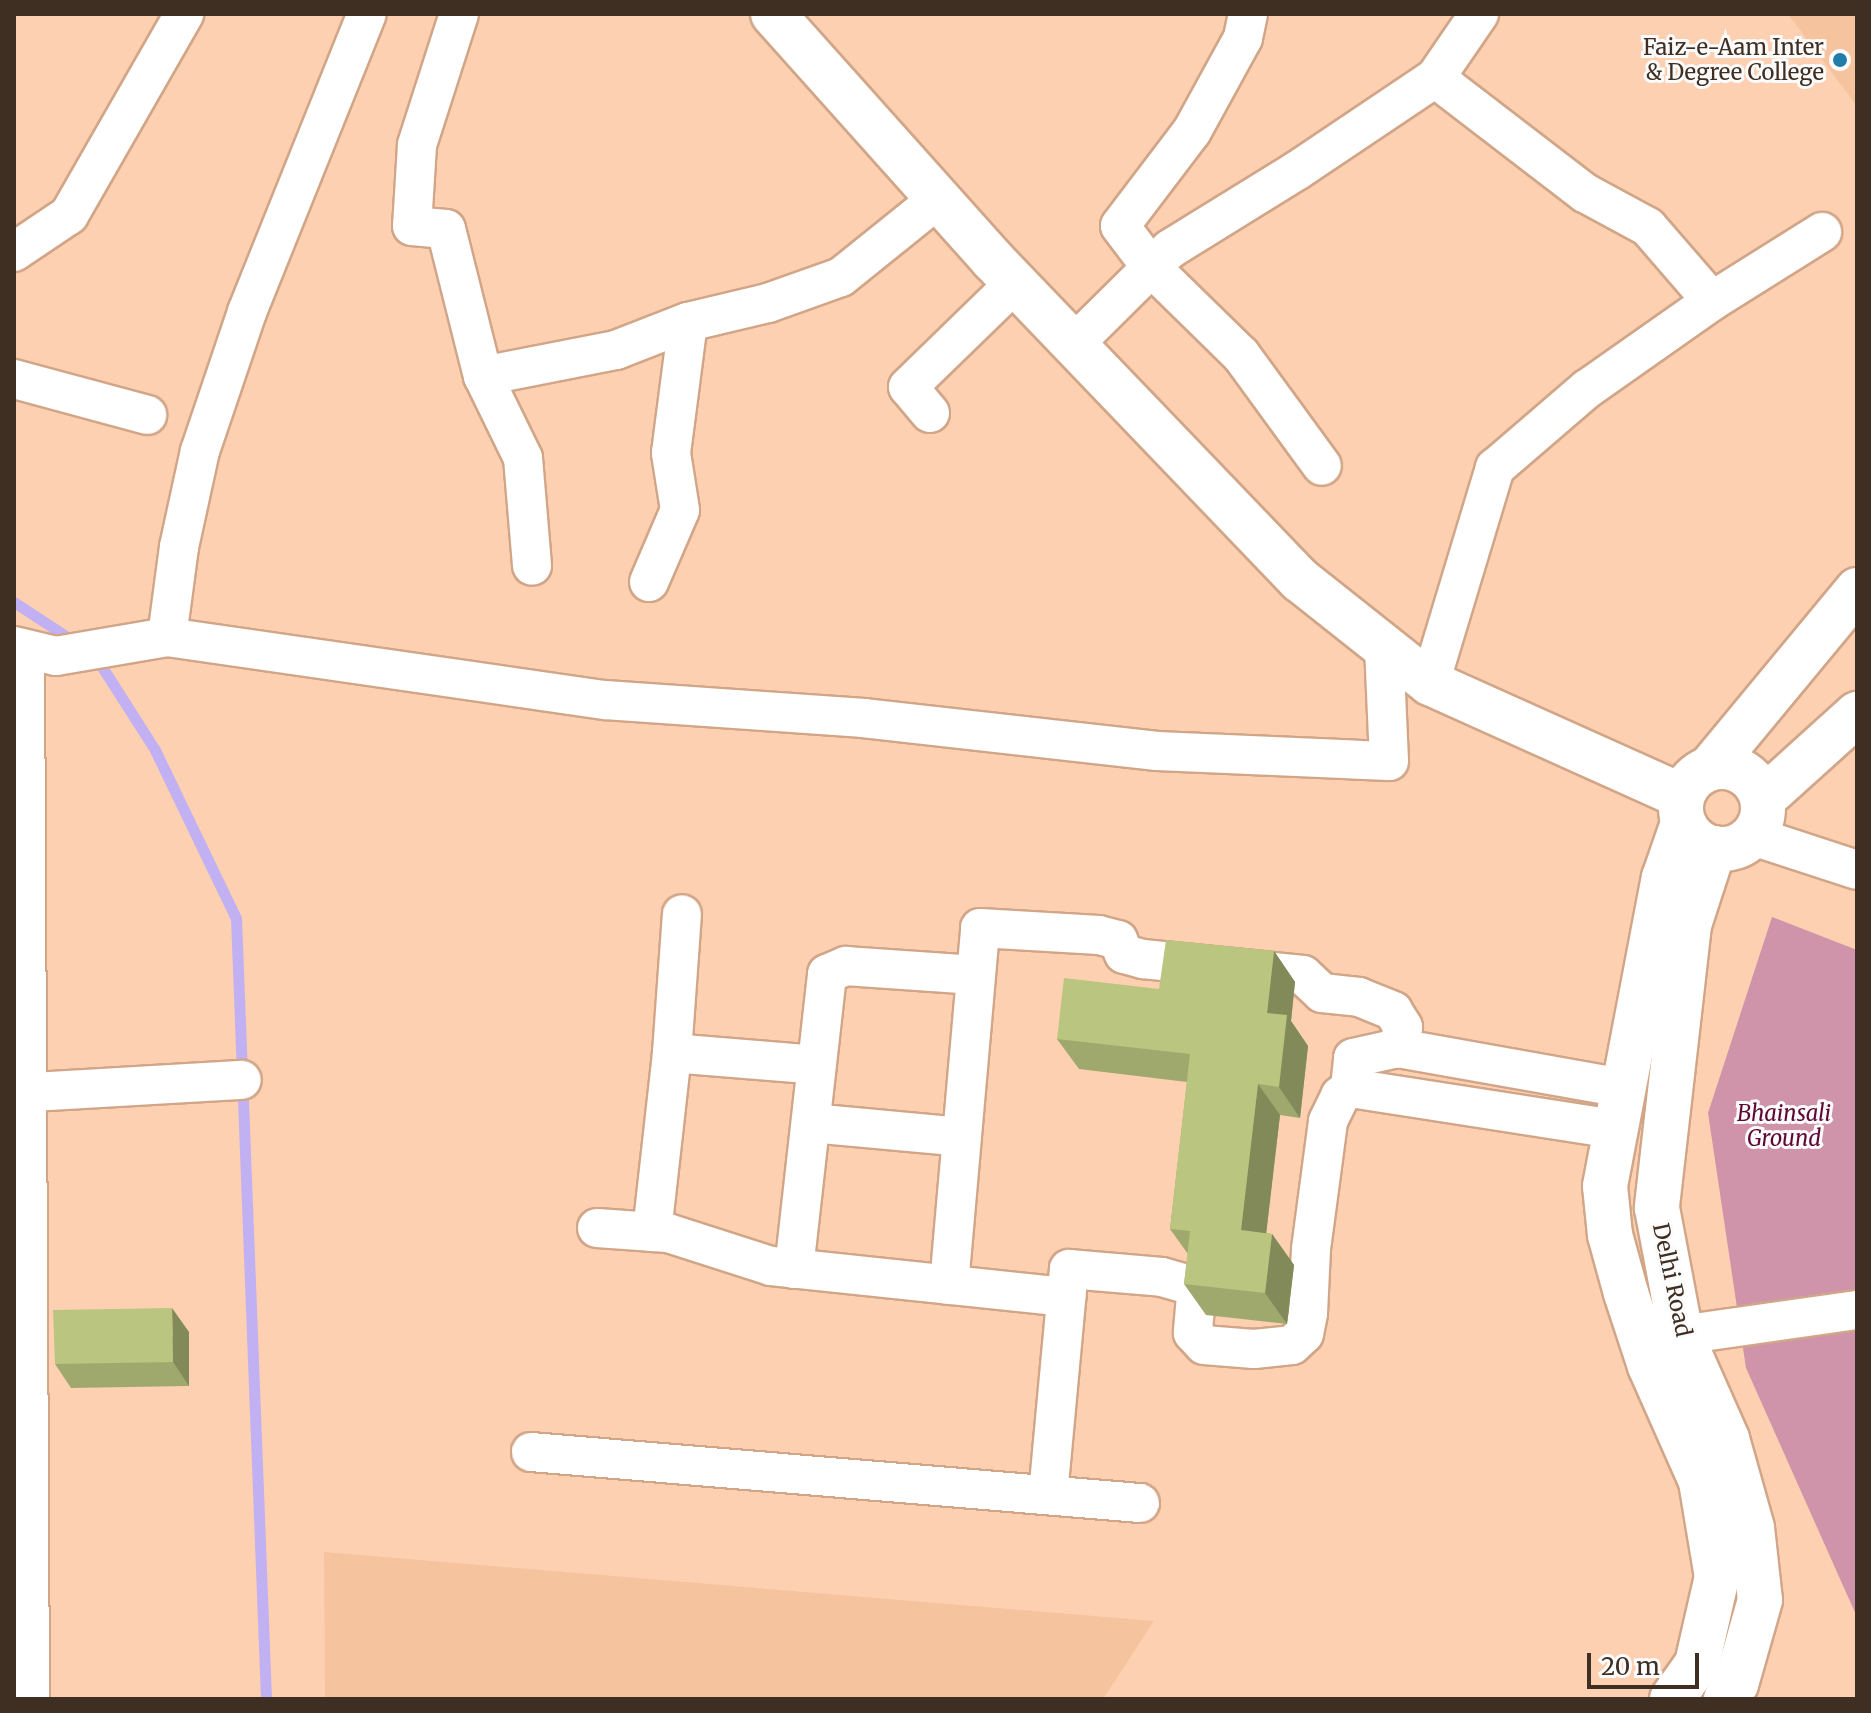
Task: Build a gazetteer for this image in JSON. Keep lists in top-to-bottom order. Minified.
{"streets":{"main road":["Delhi Road"]},"parks":["Bhainsali Ground"],"places":["Faiz-e-Aam Inter & Degree College"],"scale_bar":"20 m"}
